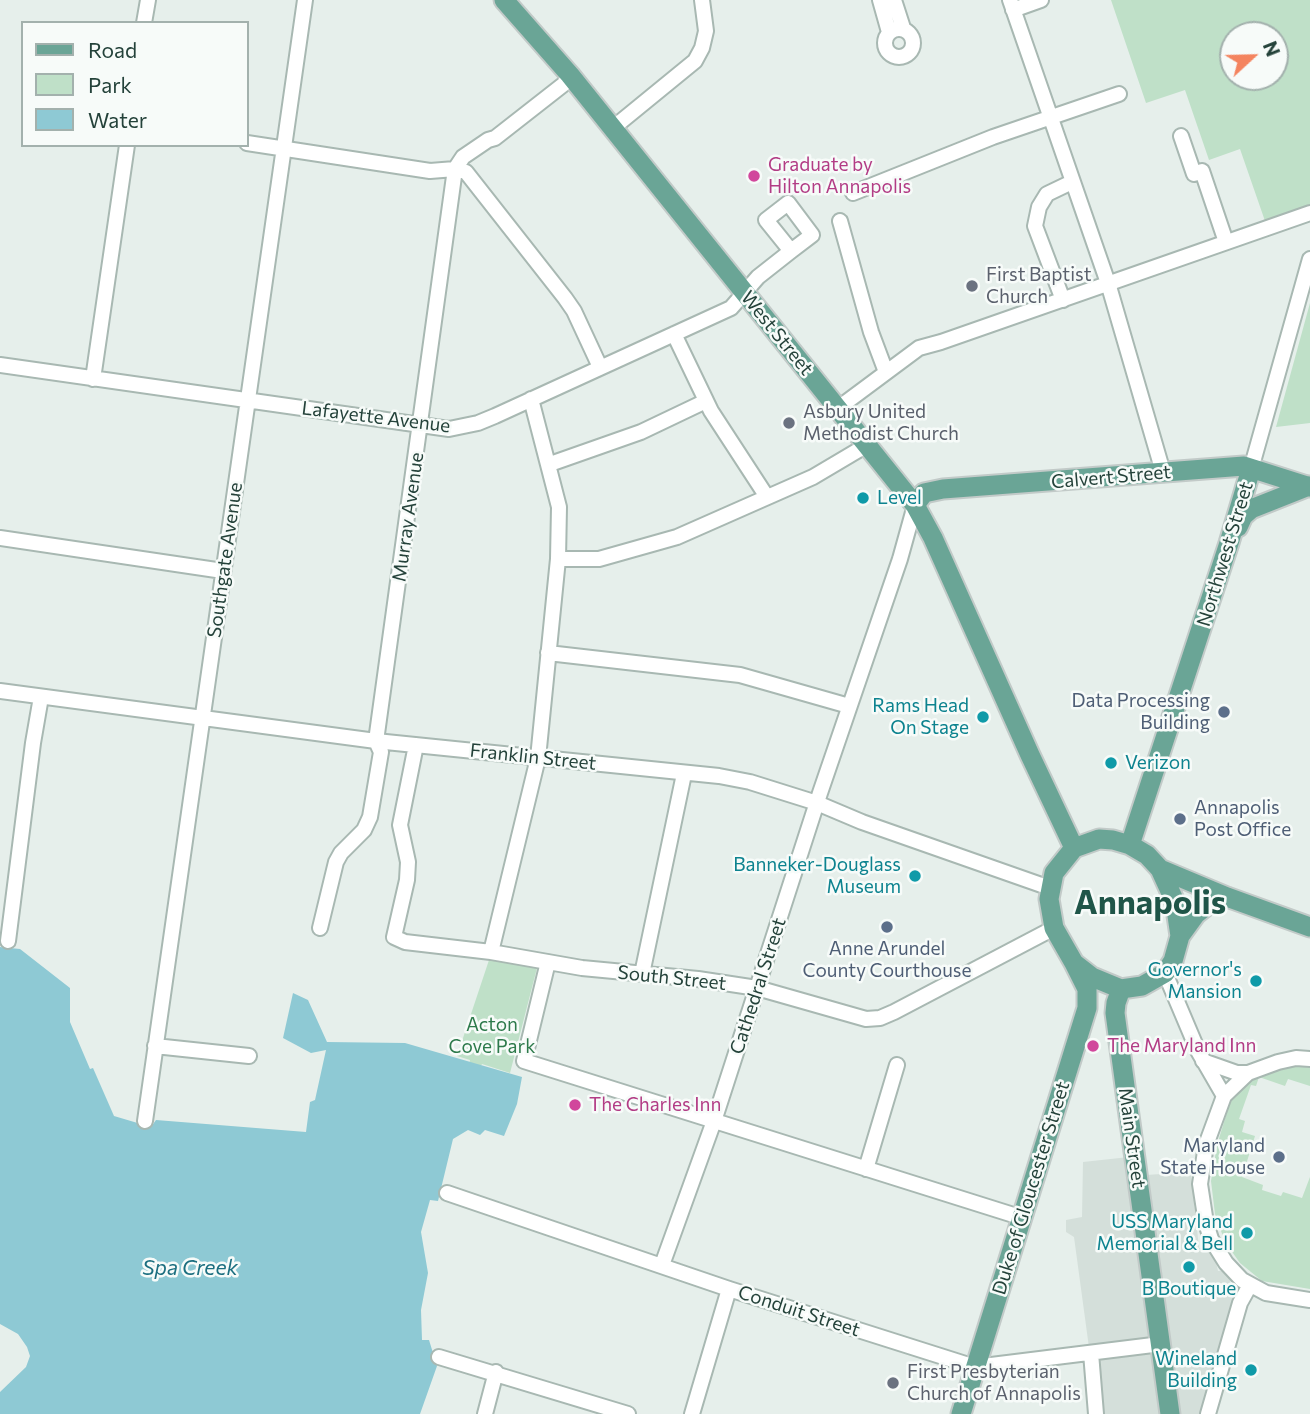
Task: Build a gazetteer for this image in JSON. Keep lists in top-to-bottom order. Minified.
{"streets":{"main road":["West Street","Calvert Street","Northwest Street","Main Street","Duke of Gloucester Street"],"street":["Lafayette Avenue","Murray Avenue","Southgate Avenue","Franklin Street","South Street","Cathedral Street","Conduit Street"]},"crossings":[["West Street","Lafayette Avenue"],["West Street","Calvert Street"],["West Street","Northwest Street"],["West Street","Franklin Street"],["West Street","South Street"],["West Street","Cathedral Street"],["West Street","Main Street"],["West Street","Duke of Gloucester Street"],["Lafayette Avenue","Murray Avenue"],["Lafayette Avenue","Southgate Avenue"],["Calvert Street","Northwest Street"],["Calvert Street","Cathedral Street"],["Murray Avenue","Franklin Street"],["Northwest Street","Franklin Street"],["Northwest Street","South Street"],["Northwest Street","Main Street"],["Northwest Street","Duke of Gloucester Street"],["Southgate Avenue","Franklin Street"],["Franklin Street","South Street"],["Franklin Street","Cathedral Street"],["Franklin Street","Main Street"],["Franklin Street","Duke of Gloucester Street"],["South Street","Cathedral Street"],["South Street","Main Street"],["South Street","Duke of Gloucester Street"],["Cathedral Street","Conduit Street"],["Main Street","Duke of Gloucester Street"],["Main Street","Conduit Street"],["Duke of Gloucester Street","Conduit Street"]],"districts":["Annapolis"],"water":["Spa Creek"],"parks":["Acton Cove Park"],"places":["Graduate by Hilton Annapolis","First Baptist Church","Asbury United Methodist Church","Level","Data Processing Building","Rams Head On Stage","Verizon","Annapolis Post Office","Banneker-Douglass Museum","Anne Arundel County Courthouse","Governor's Mansion","The Maryland Inn","The Charles Inn","Maryland State House","USS Maryland Memorial & Bell","B Boutique","Wineland Building","First Presbyterian Church of Annapolis"],"legend":["Road","Park","Water"],"north":"right"}
